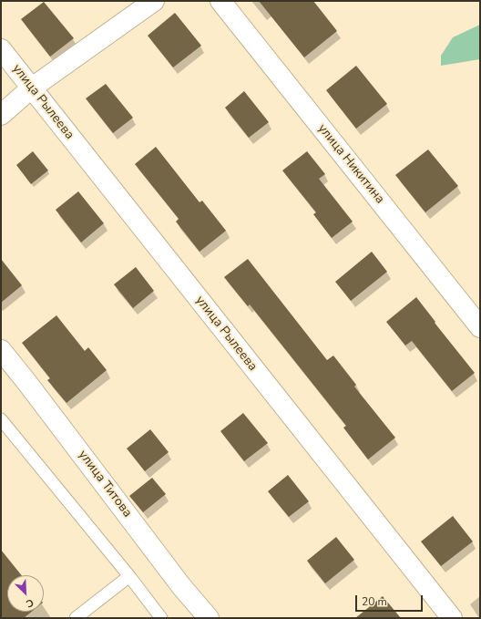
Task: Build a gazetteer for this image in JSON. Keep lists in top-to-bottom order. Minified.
{"streets":{"street":["улица Рылеева","улица Никитина","улица Титова"]},"scale_bar":"20 m","north":"bottom right"}
